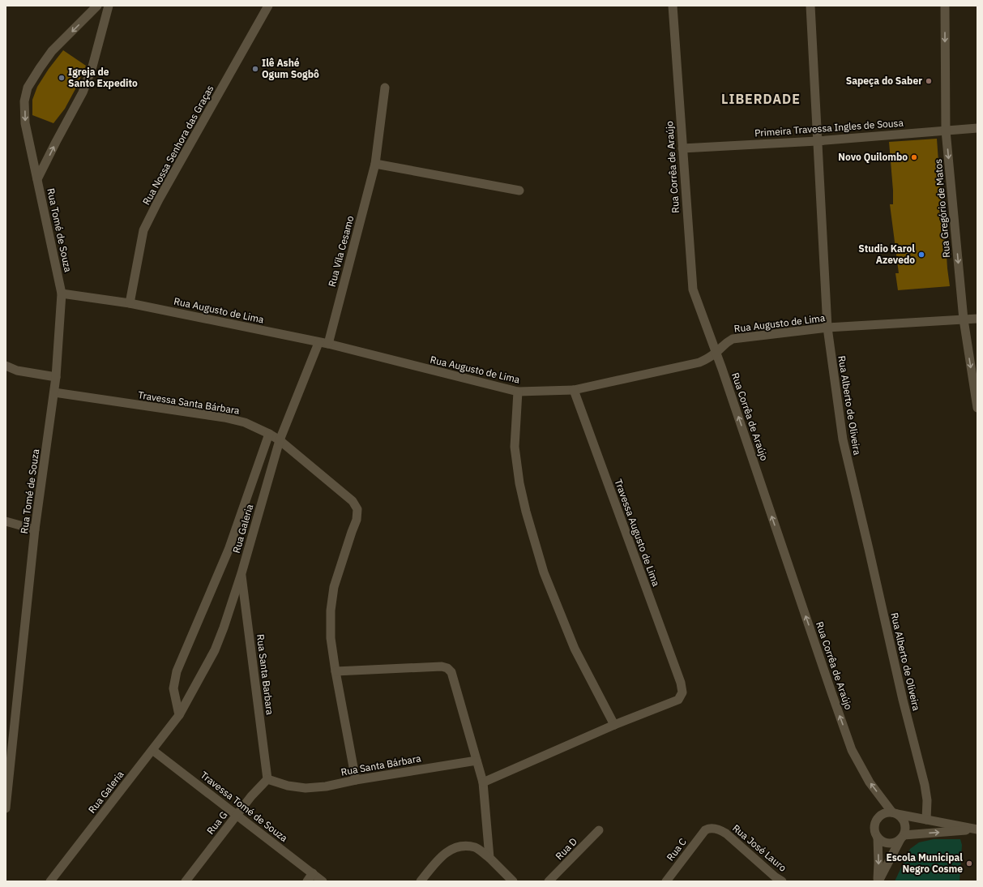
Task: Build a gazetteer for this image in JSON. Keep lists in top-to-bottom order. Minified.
{"streets":{"street":["Primeira Travessa Ingles de Sousa","Rua Nossa Senhora das Graças","Rua Corrêa de Araújo","Rua Gregório de Matos","Rua Tomé de Souza","Rua Vila Cesamo","Rua Augusto de Lima","Travessa Santa Bárbara","Rua Alberto de Oliveira","Rua Galeria","Travessa Augusto de Lima","Rua Santa Barbara","Rua Santa Bárbara","Travessa Tomé de Souza","Rua G","Rua José Lauro","Rua D","Rua C"]},"crossings":[["Primeira Travessa Ingles de Sousa","Rua Corrêa de Araújo"],["Primeira Travessa Ingles de Sousa","Rua Gregório de Matos"],["Primeira Travessa Ingles de Sousa","Rua Alberto de Oliveira"],["Rua Nossa Senhora das Graças","Rua Augusto de Lima"],["Rua Corrêa de Araújo","Rua Augusto de Lima"],["Rua Gregório de Matos","Rua Augusto de Lima"],["Rua Tomé de Souza","Rua Augusto de Lima"],["Rua Tomé de Souza","Travessa Santa Bárbara"],["Rua Vila Cesamo","Rua Augusto de Lima"],["Rua Augusto de Lima","Rua Alberto de Oliveira"],["Rua Augusto de Lima","Rua Galeria"],["Rua Augusto de Lima","Travessa Augusto de Lima"],["Travessa Santa Bárbara","Rua Galeria"],["Travessa Santa Bárbara","Rua Santa Bárbara"],["Rua Galeria","Rua Santa Barbara"],["Rua Galeria","Travessa Tomé de Souza"],["Rua Santa Barbara","Rua Santa Bárbara"],["Rua Santa Barbara","Rua G"],["Rua Santa Bárbara","Rua G"],["Travessa Tomé de Souza","Rua G"],["Rua José Lauro","Rua C"]],"one_way":["Rua Corrêa de Araújo","Rua Gregório de Matos"],"districts":["LIBERDADE"],"places":["Ilê Ashé Ogum Sogbô","Igreja de Santo Expedito","Sapeça do Saber","Novo Quilombo","Studio Karol Azevedo","Escola Municipal Negro Cosme"]}
